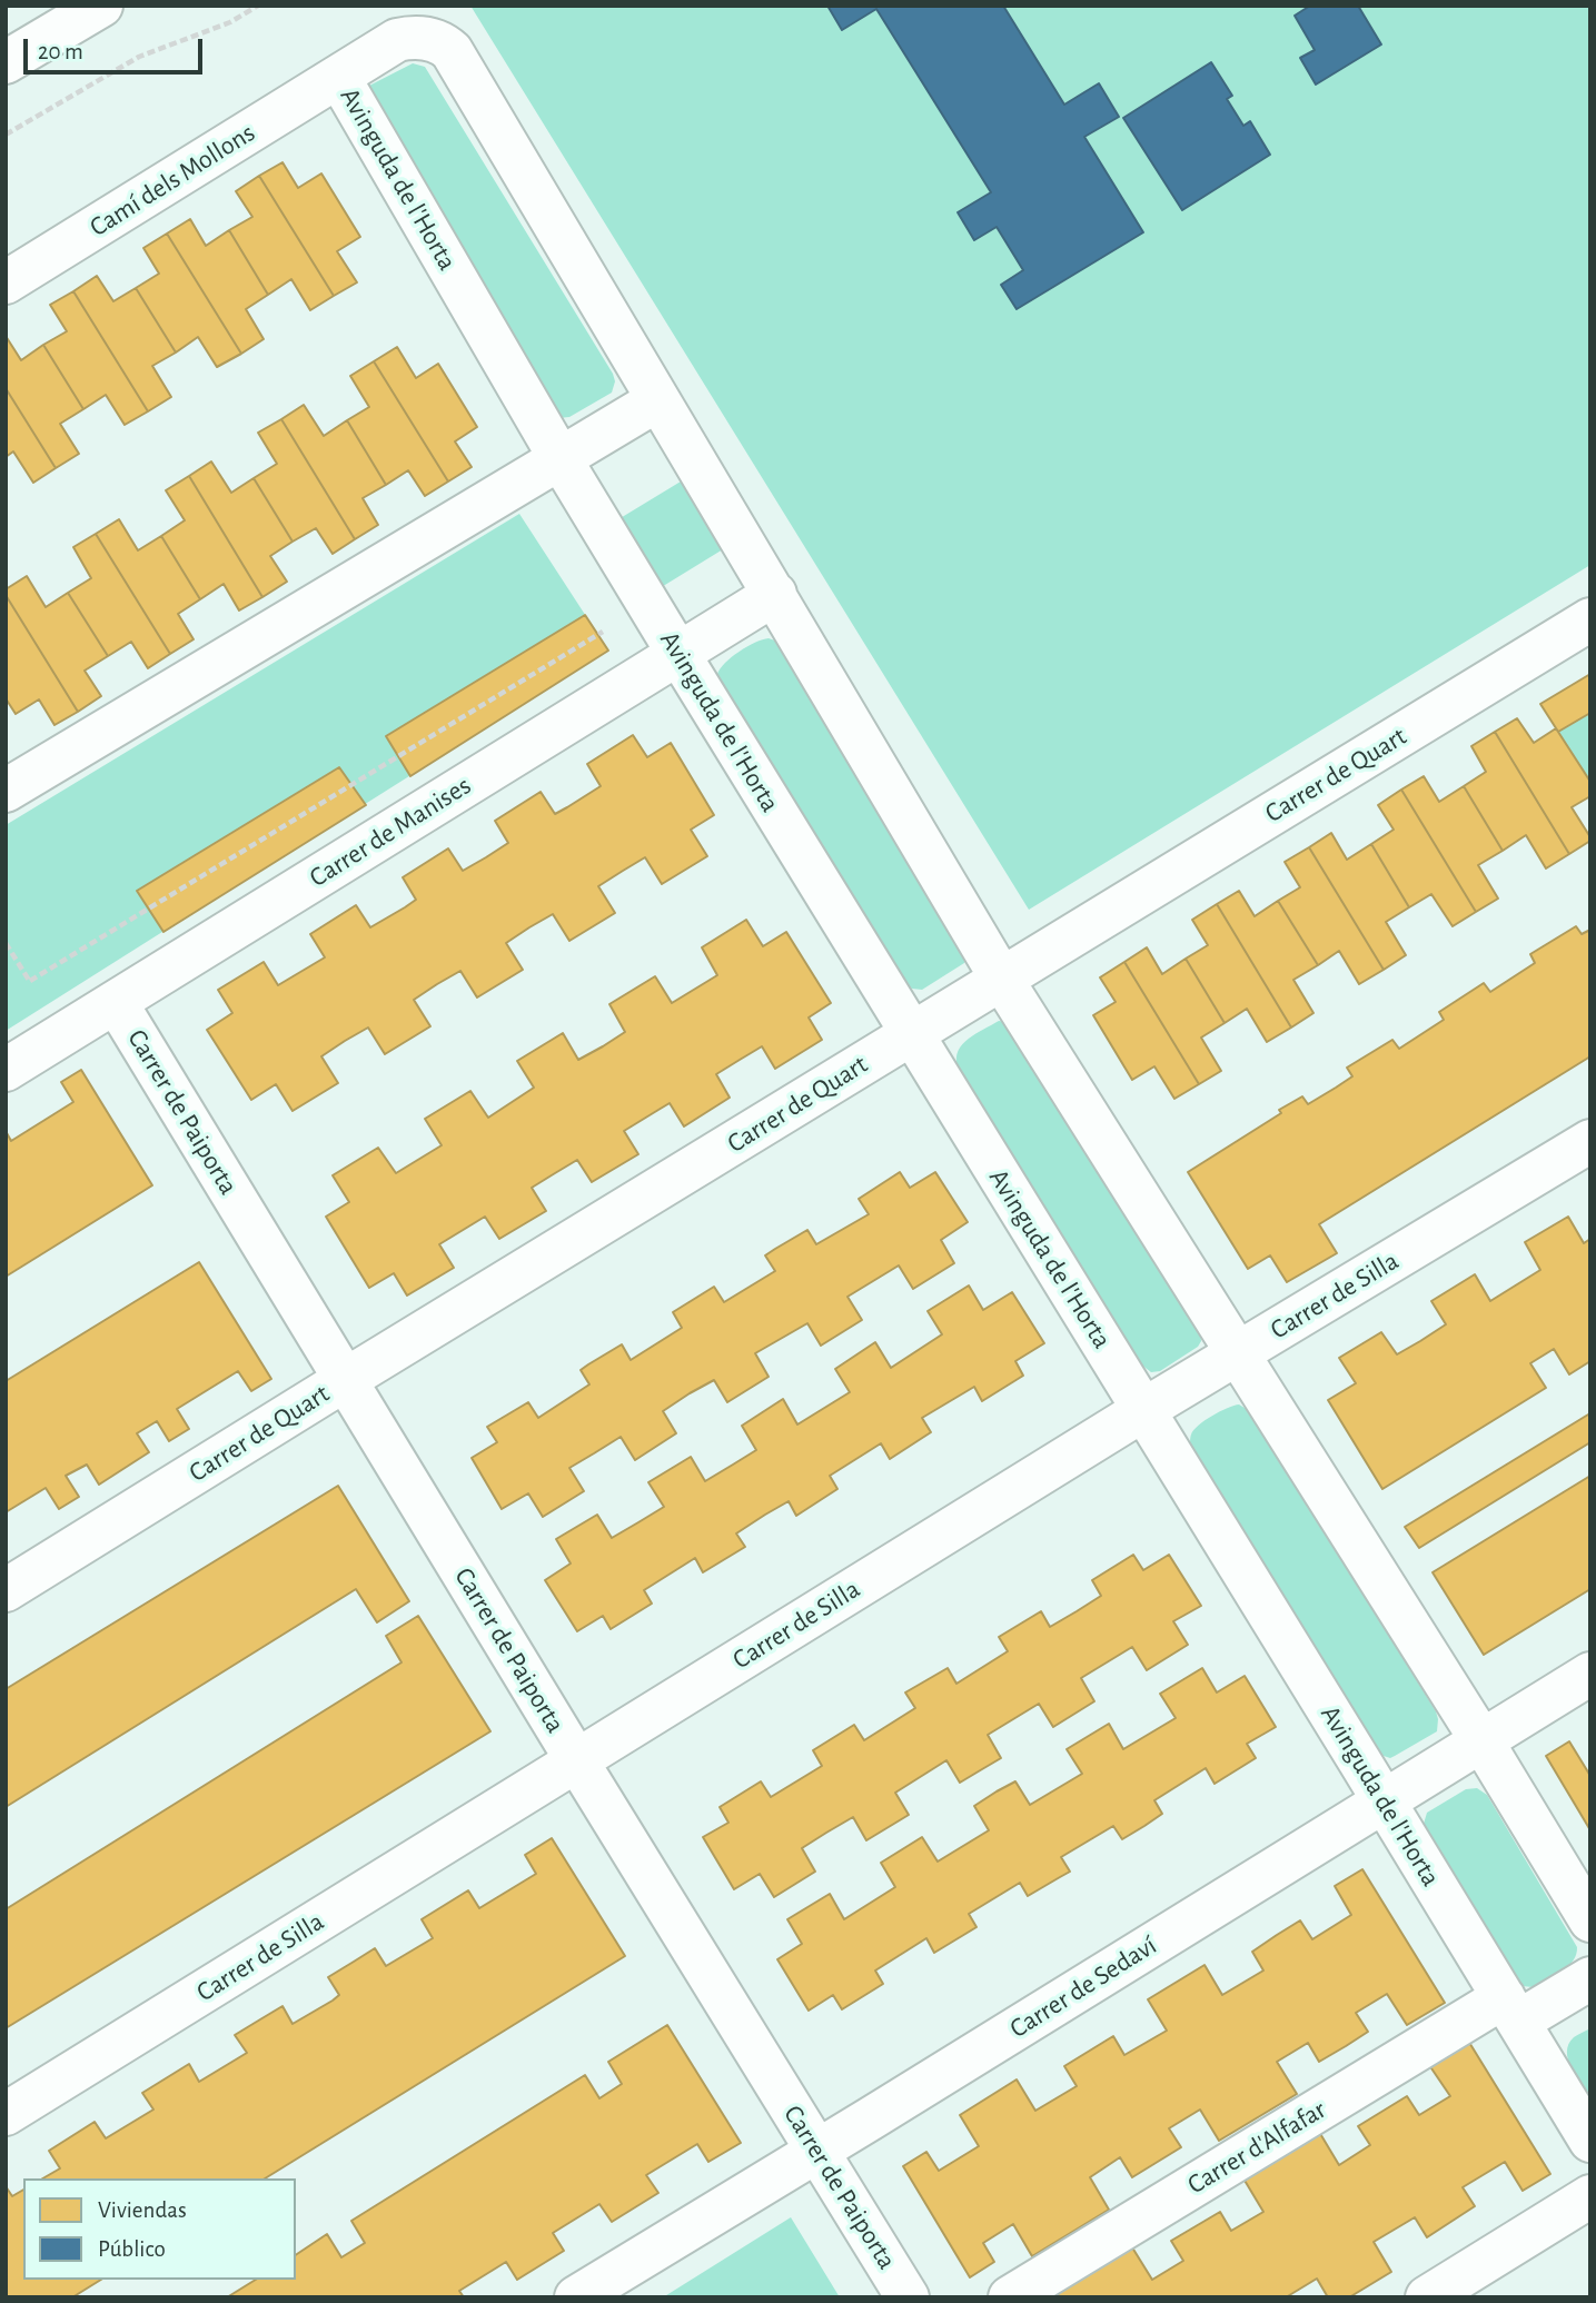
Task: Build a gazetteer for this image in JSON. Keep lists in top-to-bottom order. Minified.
{"streets":{"street":["Avinguda de l'Horta","Camí dels Mollons","Carrer de Quart","Carrer de Manises","Carrer de Paiporta","Carrer de Silla","Carrer de Sedaví","Carrer d'Alfafar"]},"crossings":[["Avinguda de l'Horta","Camí dels Mollons"],["Avinguda de l'Horta","Carrer de Quart"],["Avinguda de l'Horta","Carrer de Manises"],["Avinguda de l'Horta","Carrer de Silla"],["Avinguda de l'Horta","Carrer de Sedaví"],["Avinguda de l'Horta","Carrer d'Alfafar"],["Carrer de Quart","Carrer de Paiporta"],["Carrer de Manises","Carrer de Paiporta"],["Carrer de Paiporta","Carrer de Silla"],["Carrer de Paiporta","Carrer de Sedaví"]],"legend":["Viviendas","Público"],"scale_bar":"20 m"}
